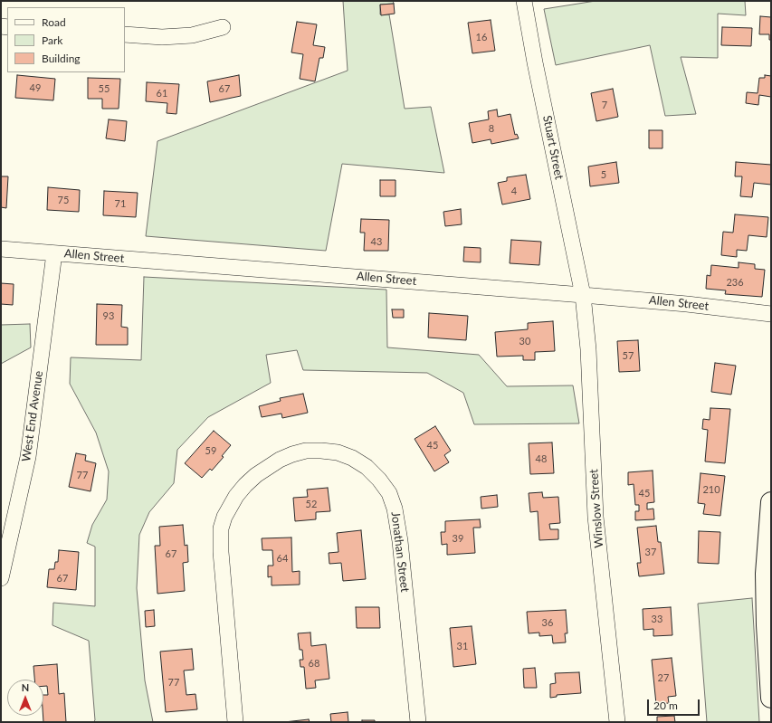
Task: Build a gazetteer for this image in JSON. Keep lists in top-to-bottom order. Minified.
{"streets":{"street":["Stuart Street","Allen Street","West End Avenue","Winslow Street","Jonathan Street"]},"crossings":[["Stuart Street","Allen Street"],["Stuart Street","Winslow Street"],["Allen Street","West End Avenue"],["Allen Street","Winslow Street"]],"house_numbers":["16","49","55","67","61","7","8","5","4","75","71","43","236","93","30","57","45","59","48","77","210","45","52","39","37","67","64","67","33","36","31","68","27","77"],"legend":["Road","Park","Building"],"scale_bar":"20 m","north":"top"}
